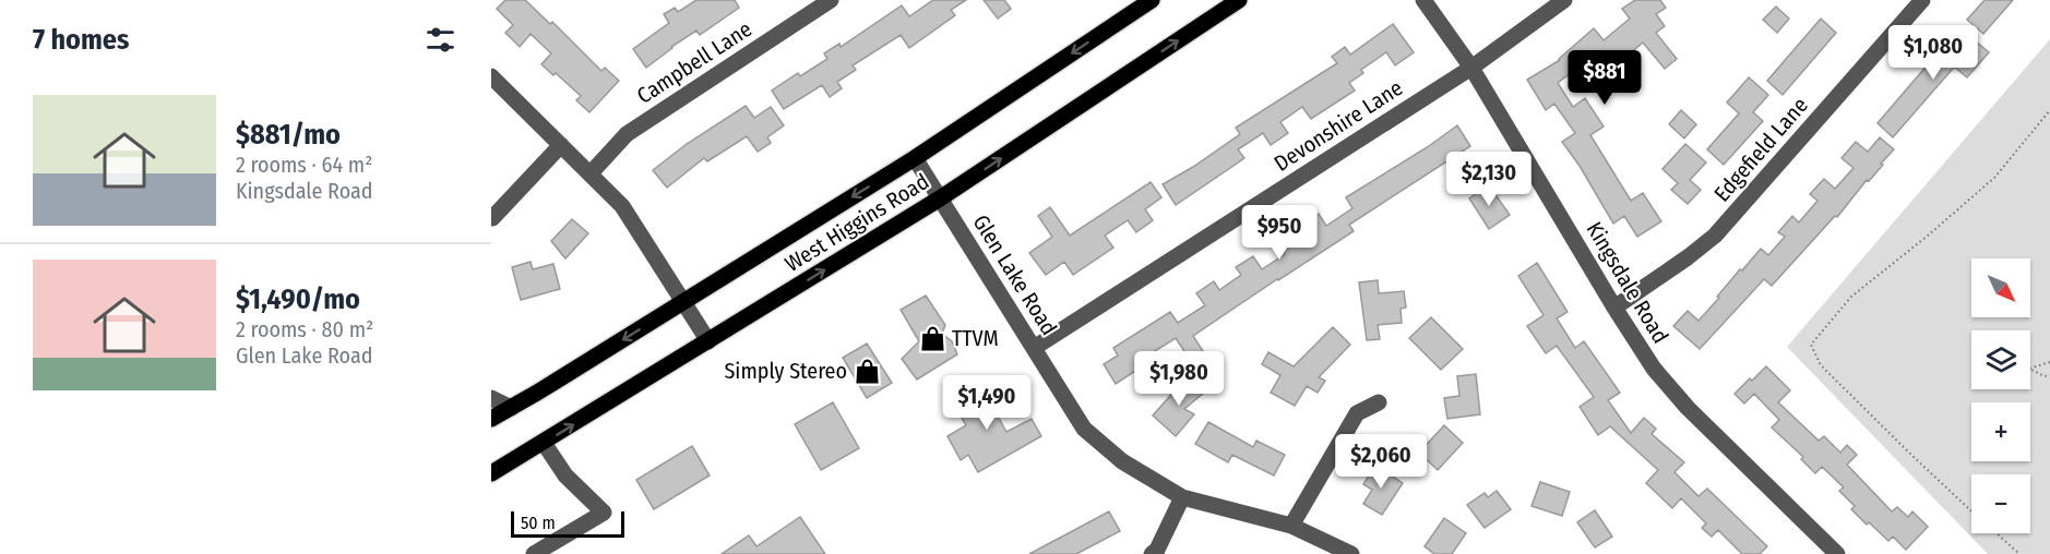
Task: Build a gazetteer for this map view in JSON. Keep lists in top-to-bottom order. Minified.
{"streets":{"main road":["West Higgins Road"],"street":["Campbell Lane","Devonshire Lane","Edgefield Lane","Glen Lake Road","Kingsdale Road"]},"crossings":[["Devonshire Lane","Glen Lake Road"],["Devonshire Lane","Kingsdale Road"],["Edgefield Lane","Kingsdale Road"],["West Higgins Road","Glen Lake Road"]],"places":{"shop":["TTVM","Simply Stereo"]},"scale_bar":"50 m","north":"bottom right","page":{"heading":"7 homes","price":["$1,080","$881","$2,130","$950","$1,980","$1,490","$2,060"],"list":[{"name":"$881/mo","note":"2 rooms · 64 m² · Kingsdale Road"},{"name":"$1,490/mo","note":"2 rooms · 80 m² · Glen Lake Road"}],"map_buttons":["+","−"],"scale":"50 m"}}
